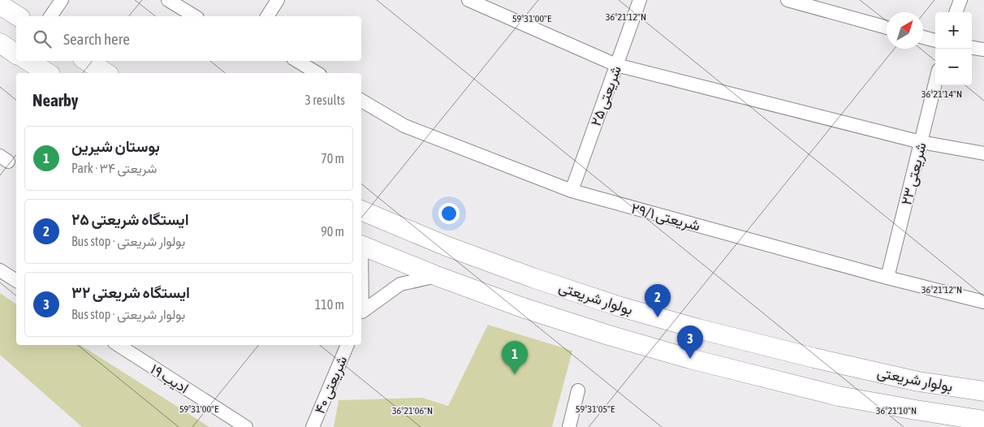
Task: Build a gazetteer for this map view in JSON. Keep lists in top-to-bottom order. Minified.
{"streets":{"main road":["بولوار شریعتی"],"street":["شریعتی ۲۵","شریعتی ۲۳","شریعتی ۲۹/۱","ادیب ۱۹","شریعتی ۴۰"]},"crossings":[["شریعتی ۲۵","شریعتی ۲۹/۱"],["شریعتی ۲۳","شریعتی ۲۹/۱"]],"north":"top right","page":{"map_buttons":["+","−"],"search":"Search here","heading":["Nearby","3 results"],"list":[{"mark":"1","name":"بوستان شیرین","note":"Park · شریعتی ۳۴","value":"70 m"},{"mark":"2","name":"ایستگاه شریعتی ۲۵","note":"Bus stop · بولوار شریعتی","value":"90 m"},{"mark":"3","name":"ایستگاه شریعتی ۳۲","note":"Bus stop · بولوار شریعتی","value":"110 m"}],"pins":["2","3","1"]},"coordinates":["36°21'12\"N","59°31'00\"E","36°21'14\"N","59°31'05\"E","36°21'06\"N","36°21'10\"N"]}
